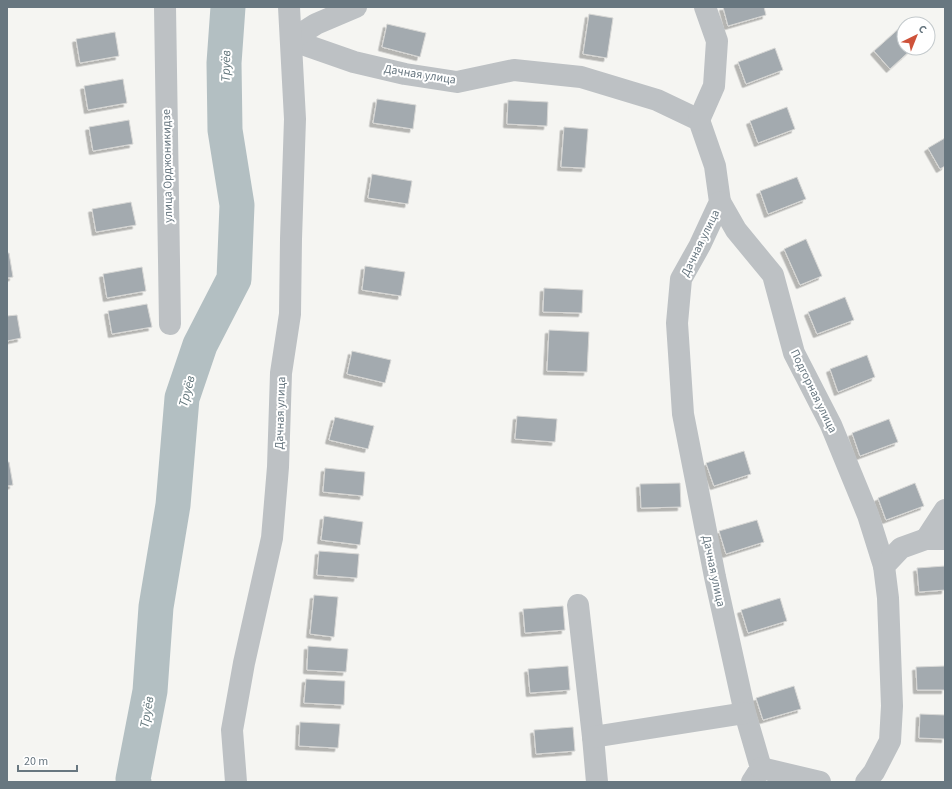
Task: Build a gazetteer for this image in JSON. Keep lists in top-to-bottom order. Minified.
{"streets":{"street":["Дачная улица","улица Орджоникидзе","Подгорная улица"]},"crossings":[["Дачная улица","Подгорная улица"]],"water":["Труёв"],"scale_bar":"20 m","north":"top right"}
